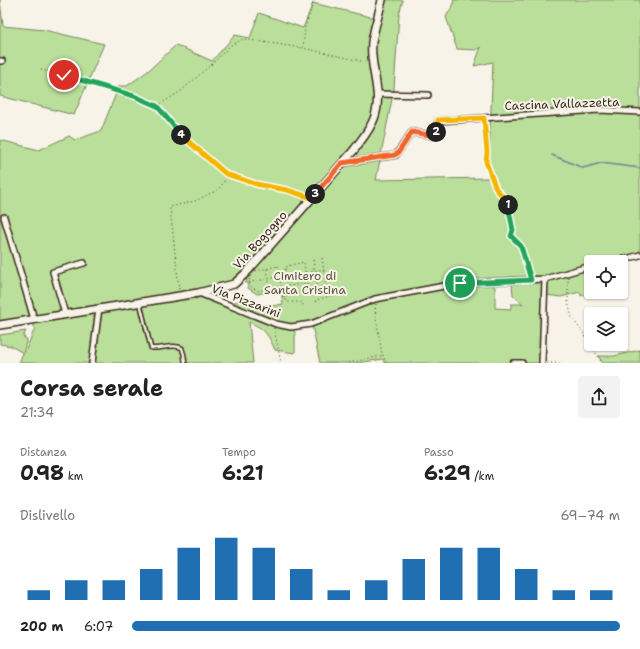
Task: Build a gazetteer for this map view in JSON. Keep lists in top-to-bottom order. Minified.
{"streets":{"main road":["Via Bogogno"],"street":["Cascina Vallazzetta","Via Pizzarini"]},"crossings":[["Cascina Vallazzetta","Via Bogogno"],["Via Bogogno","Via Pizzarini"]],"parks":["Cimitero di Santa Cristina"],"page":{"pins":["2","4","3","1"],"heading":["Corsa serale","21:34"],"stats":[["Distanza","0.98 km"],["Tempo","6:21"],["Passo","6:29 /km"]],"chart":["Dislivello","69–74 m"],"list":[{"name":"200 m","note":"6:07"}]}}
